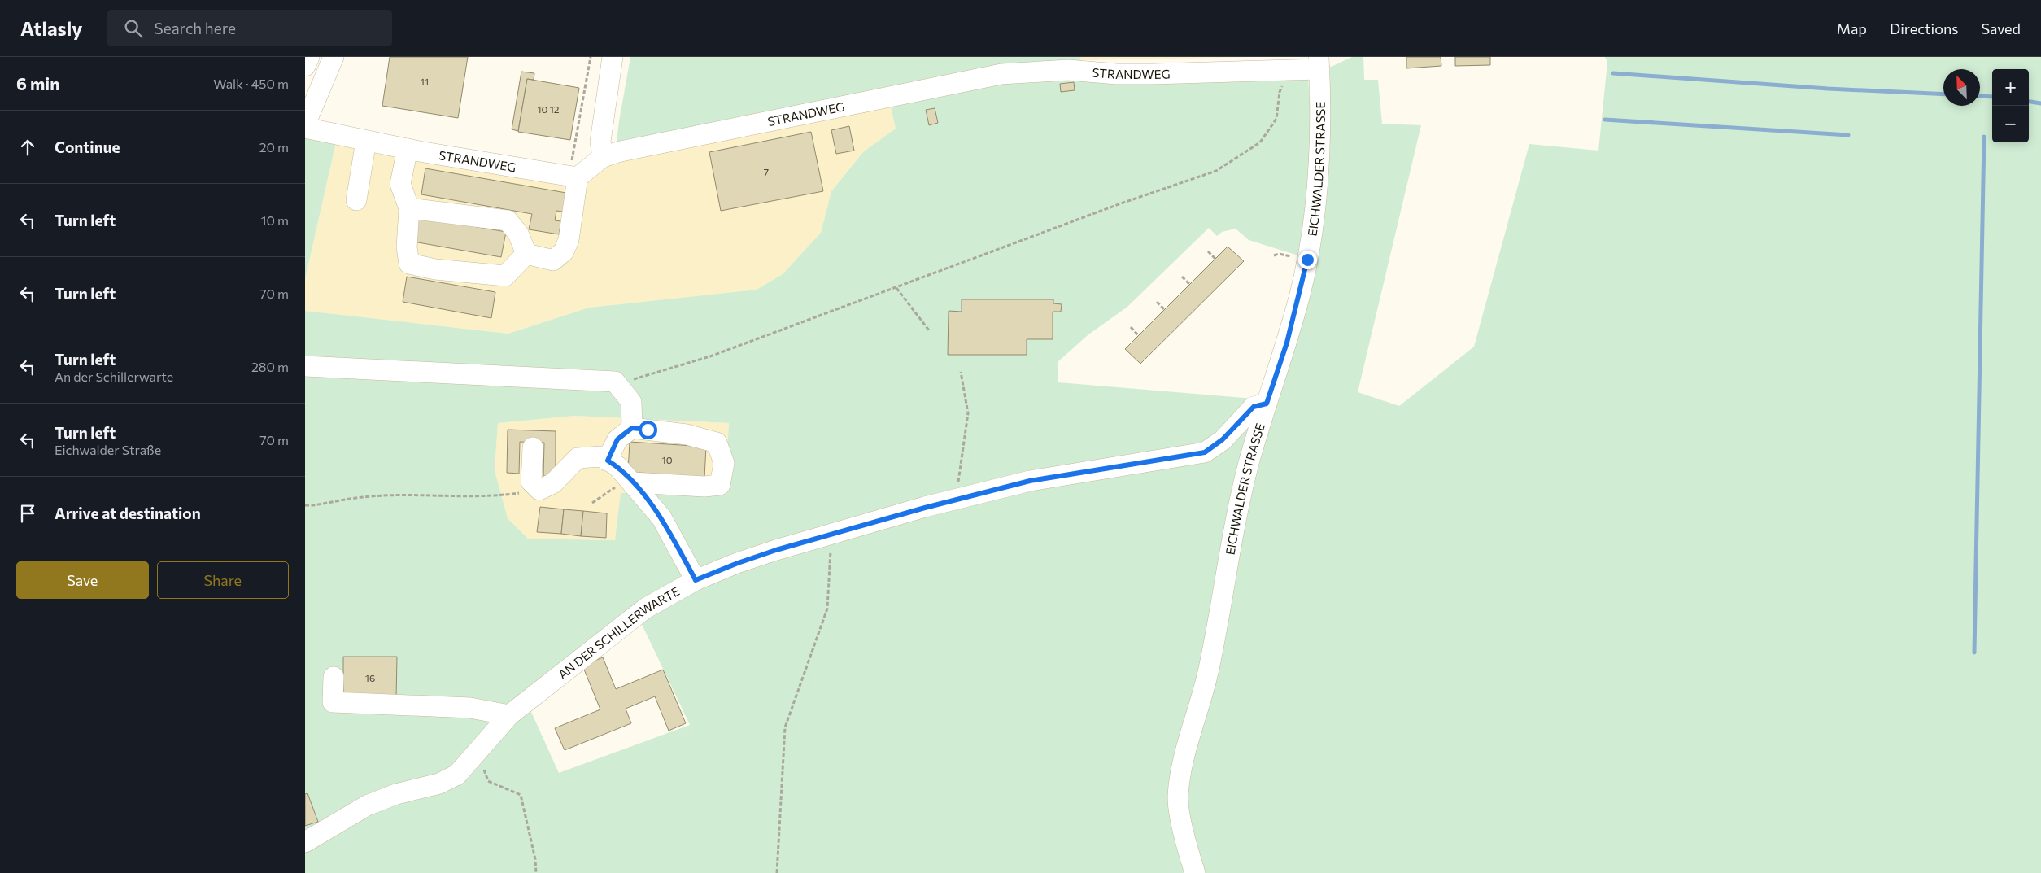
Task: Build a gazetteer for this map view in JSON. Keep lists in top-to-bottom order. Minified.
{"streets":{"street":["STRANDWEG","EICHWALDER STRASSE","AN DER SCHILLERWARTE"]},"crossings":[["STRANDWEG","EICHWALDER STRASSE"],["EICHWALDER STRASSE","AN DER SCHILLERWARTE"]],"house_numbers":["11","10 12","7","10","16"],"north":"top left","page":{"header":"Atlasly","search":"Search here","nav":["Map","Directions","Saved"],"heading":["6 min","Walk · 450 m"],"map_buttons":["+","−"],"list":[["Continue","20 m"],["Turn left","10 m"],["Turn left","70 m"],["Turn left","An der Schillerwarte","280 m"],["Turn left","Eichwalder Straße","70 m"],"Arrive at destination"],"buttons":["Save","Share"]}}
